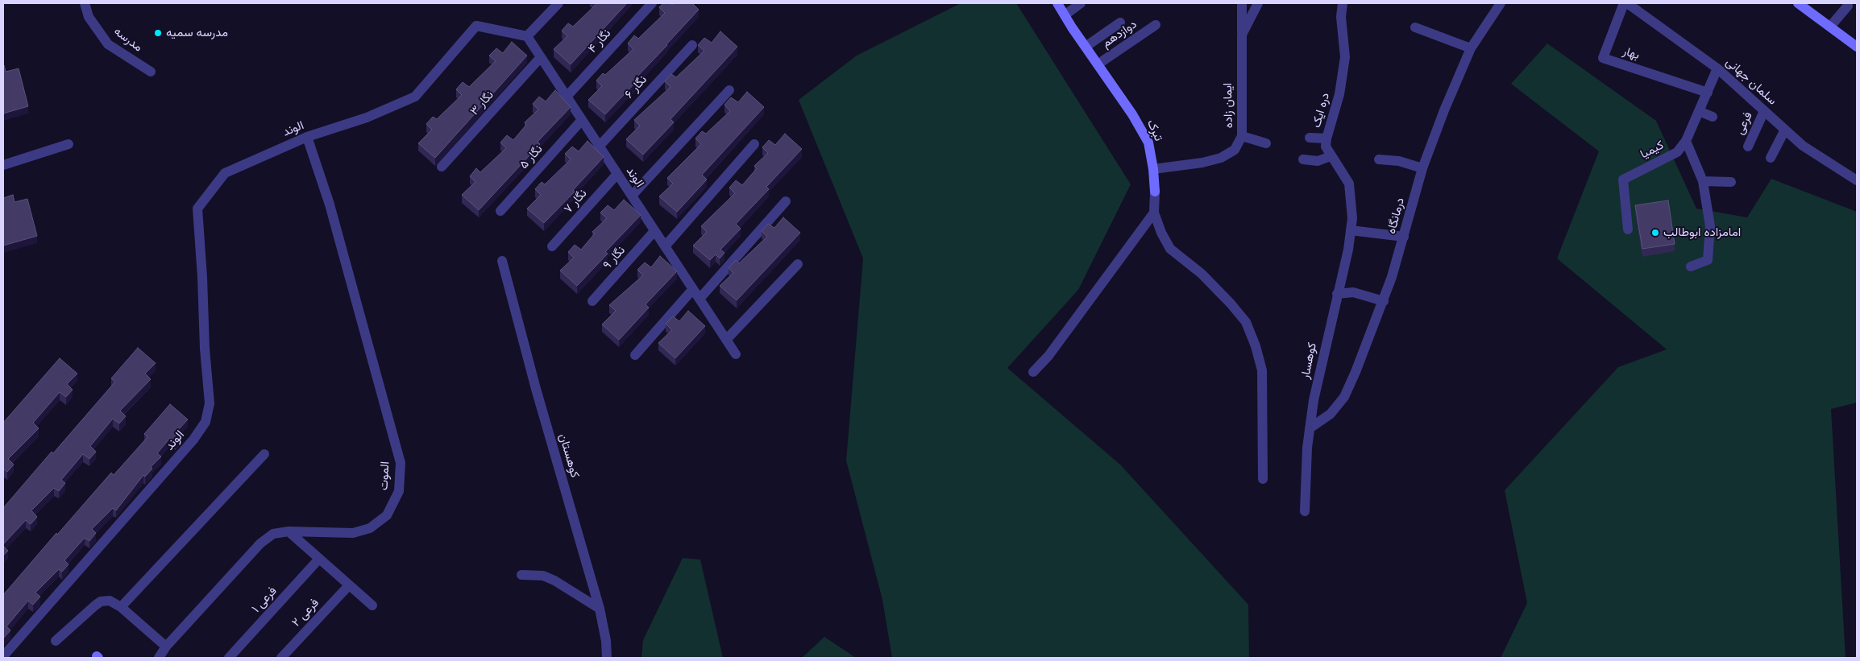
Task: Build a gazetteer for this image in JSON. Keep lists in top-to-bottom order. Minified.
{"streets":{"street":["دوازدهم","مدرسه","نگار ۴","بهار","سلمان جهانی","نگار ۶","نگار ۳","ایمان زاده","دره ایک","فرعی","الوند","تبرک","کیمیا","نگار ۵","نگار ۷","درمانگاه","نگار ۹","کوهسار","کوهستان","الموت","فرعی ۱","فرعی ۲"]},"crossings":[["دوازدهم","تبرک"],["نگار ۴","الوند"],["بهار","کیمیا"],["سلمان جهانی","فرعی"],["سلمان جهانی","کیمیا"],["نگار ۶","الوند"],["نگار ۳","الوند"],["ایمان زاده","تبرک"],["دره ایک","کوهسار"],["الوند","نگار ۵"],["الوند","نگار ۷"],["الوند","نگار ۹"],["الوند","الموت"],["درمانگاه","کوهسار"]],"places":["مدرسه سمیه","امامزاده ابوطالب"]}
